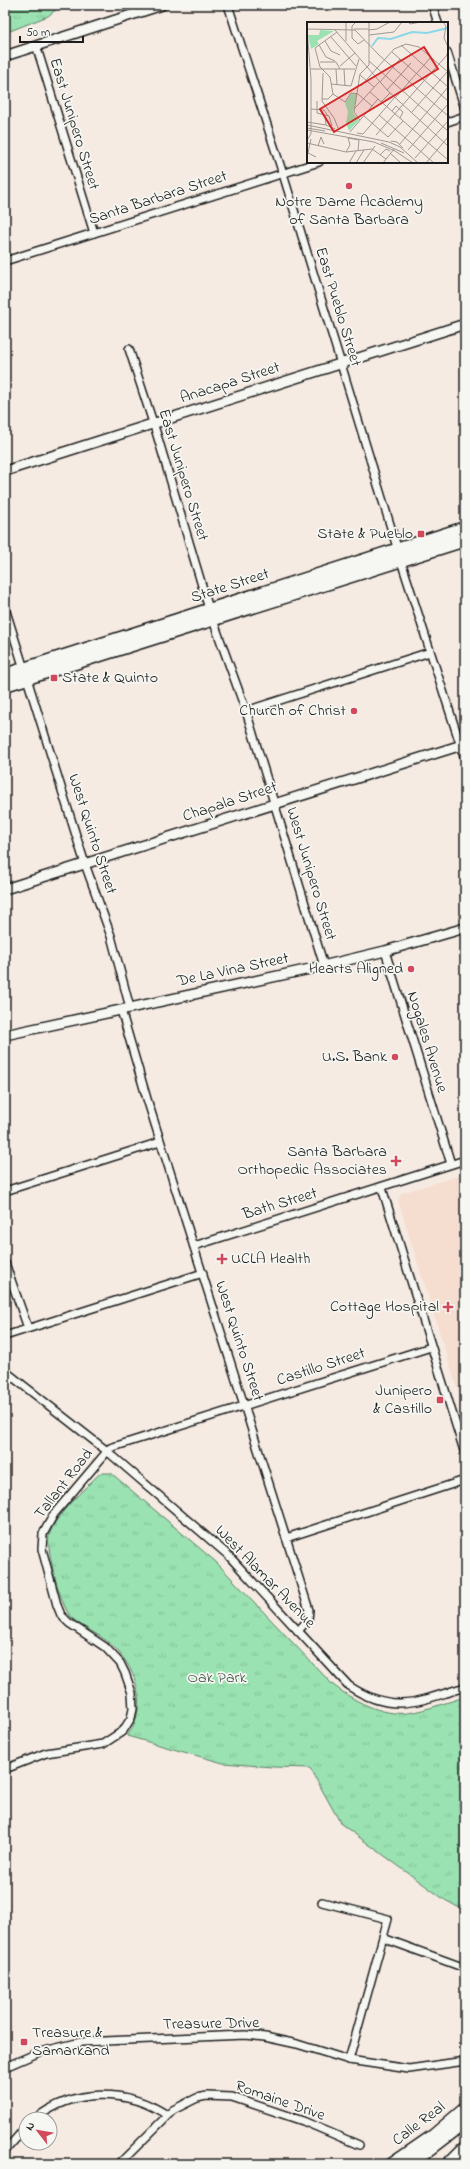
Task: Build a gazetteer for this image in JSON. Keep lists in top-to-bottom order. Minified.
{"streets":{"main road":["State Street"],"street":["East Junipero Street","Santa Barbara Street","East Pueblo Street","Anacapa Street","Chapala Street","West Quinto Street","West Junipero Street","De La Vina Street","Nogales Avenue","Bath Street","Castillo Street","Tallant Road","West Alamar Avenue","Treasure Drive","Romaine Drive","Calle Real"]},"crossings":[["East Junipero Street","Santa Barbara Street"],["East Junipero Street","Anacapa Street"],["East Junipero Street","State Street"],["East Junipero Street","West Junipero Street"],["Santa Barbara Street","East Pueblo Street"],["East Pueblo Street","Anacapa Street"],["East Pueblo Street","State Street"],["East Pueblo Street","Chapala Street"],["State Street","West Quinto Street"],["State Street","West Junipero Street"],["Chapala Street","West Quinto Street"],["Chapala Street","West Junipero Street"],["West Quinto Street","De La Vina Street"],["West Quinto Street","Bath Street"],["West Quinto Street","Castillo Street"],["West Quinto Street","West Alamar Avenue"],["West Junipero Street","De La Vina Street"],["De La Vina Street","Nogales Avenue"],["Nogales Avenue","Bath Street"],["Castillo Street","Tallant Road"],["Castillo Street","West Alamar Avenue"],["Tallant Road","West Alamar Avenue"]],"parks":["Oak Park"],"places":{"other":["Notre Dame Academy of Santa Barbara","Church of Christ","Hearts Aligned","U.S. Bank"],"transit":["State & Pueblo","State & Quinto","Junipero & Castillo","Treasure & Samarkand"],"health":["Santa Barbara Orthopedic Associates","UCLA Health","Cottage Hospital"]},"scale_bar":"50 m","north":"top left"}
